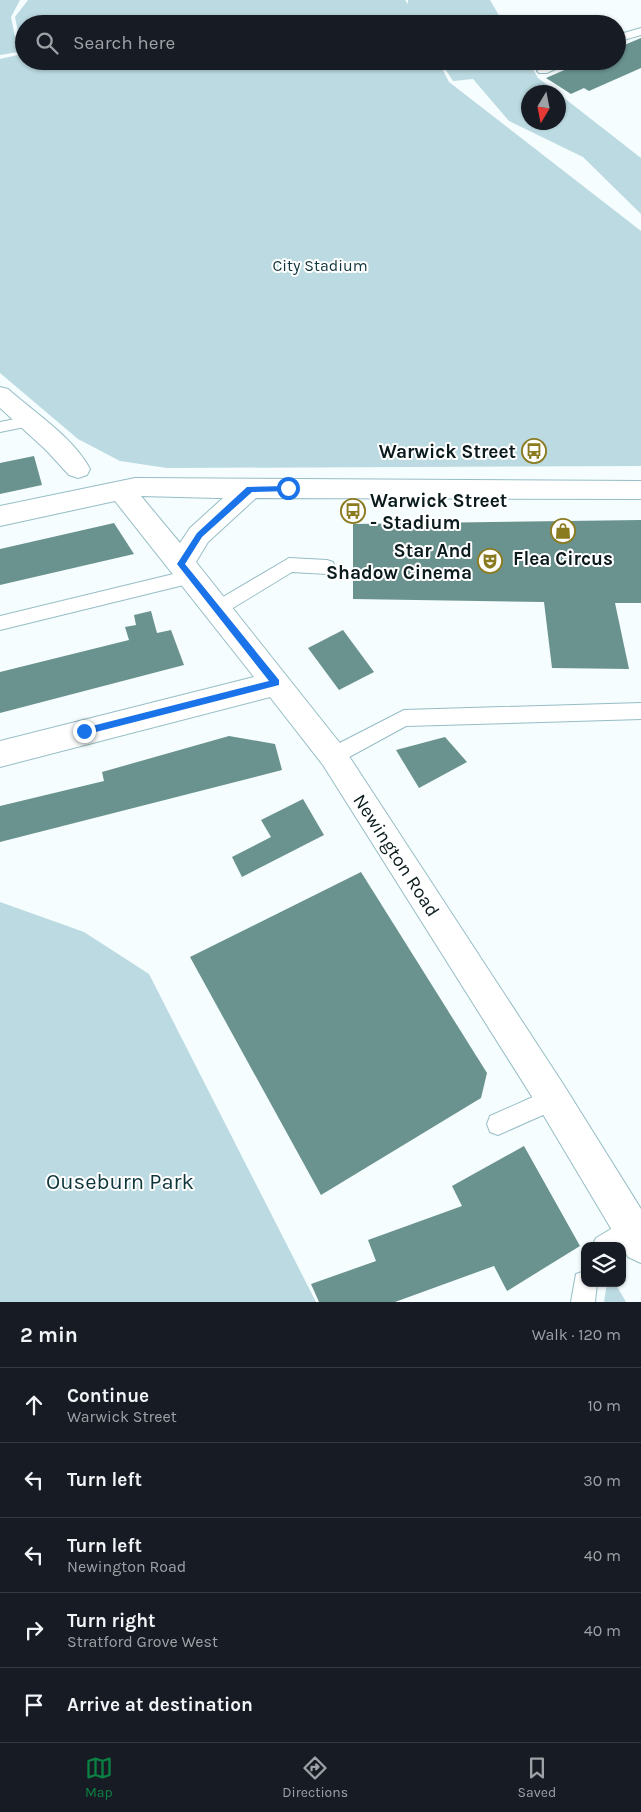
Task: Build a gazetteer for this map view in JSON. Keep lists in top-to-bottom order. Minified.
{"streets":{"street":["Newington Road"]},"parks":["City Stadium","Ouseburn Park"],"places":{"bus stop":["Warwick Street","Warwick Street - Stadium"],"shop":["Flea Circus"],"theatre":["Star And Shadow Cinema"]},"north":"bottom","page":{"search":"Search here","heading":["2 min","Walk · 120 m"],"list":[["Continue","Warwick Street","10 m"],["Turn left","30 m"],["Turn left","Newington Road","40 m"],["Turn right","Stratford Grove West","40 m"],"Arrive at destination"],"nav":["Map","Directions","Saved"]}}
